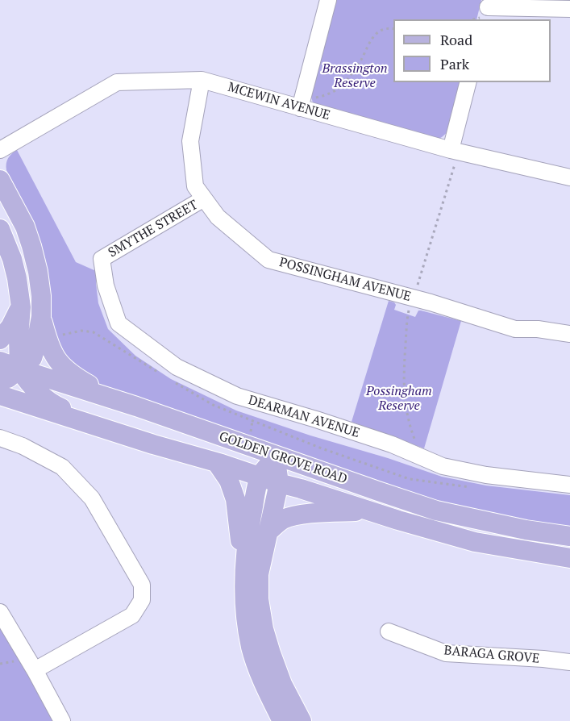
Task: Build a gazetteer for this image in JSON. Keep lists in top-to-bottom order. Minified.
{"streets":{"main road":["GOLDEN GROVE ROAD"],"street":["MCEWIN AVENUE","SMYTHE STREET","POSSINGHAM AVENUE","DEARMAN AVENUE","BARAGA GROVE"]},"crossings":[["MCEWIN AVENUE","POSSINGHAM AVENUE"],["SMYTHE STREET","POSSINGHAM AVENUE"],["SMYTHE STREET","DEARMAN AVENUE"]],"parks":["Brassington Reserve","Possingham Reserve"],"legend":["Road","Park"]}
